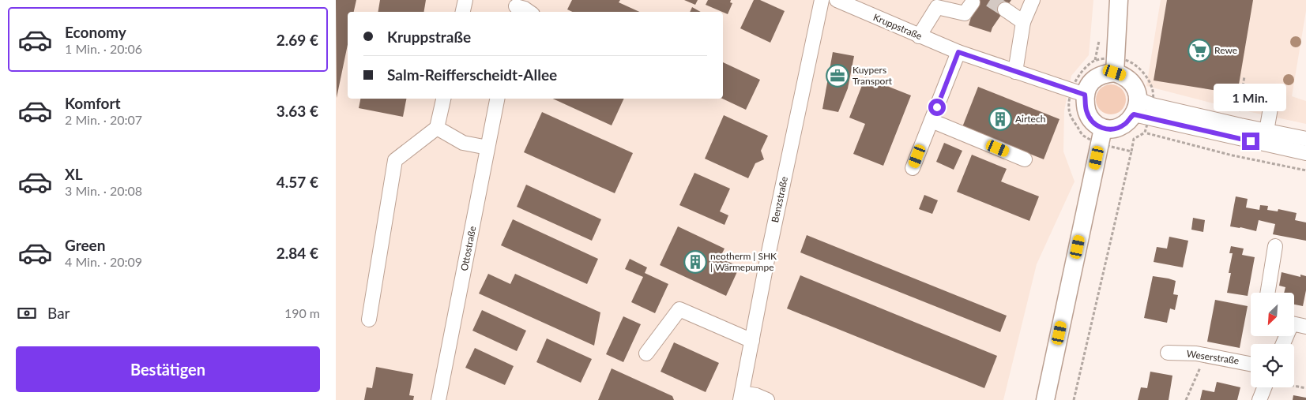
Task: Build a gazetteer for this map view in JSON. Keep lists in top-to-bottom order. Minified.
{"streets":{"street":["Kruppstraße","Benzstraße","Ottostraße","Weserstraße"]},"places":{"supermarket":["Rewe"],"office":["Kuypers Transport"],"building":["Airtech","neotherm | SHK | Wärmepumpe"]},"north":"bottom left","page":{"list":[{"name":"Economy","note":"1 Min. · 20:06","value":"2.69 €"},{"name":"Komfort","note":"2 Min. · 20:07","value":"3.63 €"},{"name":"XL","note":"3 Min. · 20:08","value":"4.57 €"},{"name":"Green","note":"4 Min. · 20:09","value":"2.84 €"}],"banner":["Kruppstraße","Salm-Reifferscheidt-Allee"],"bubble":"1 Min.","pay":["Bar","190 m"],"buttons":"Bestätigen"}}
